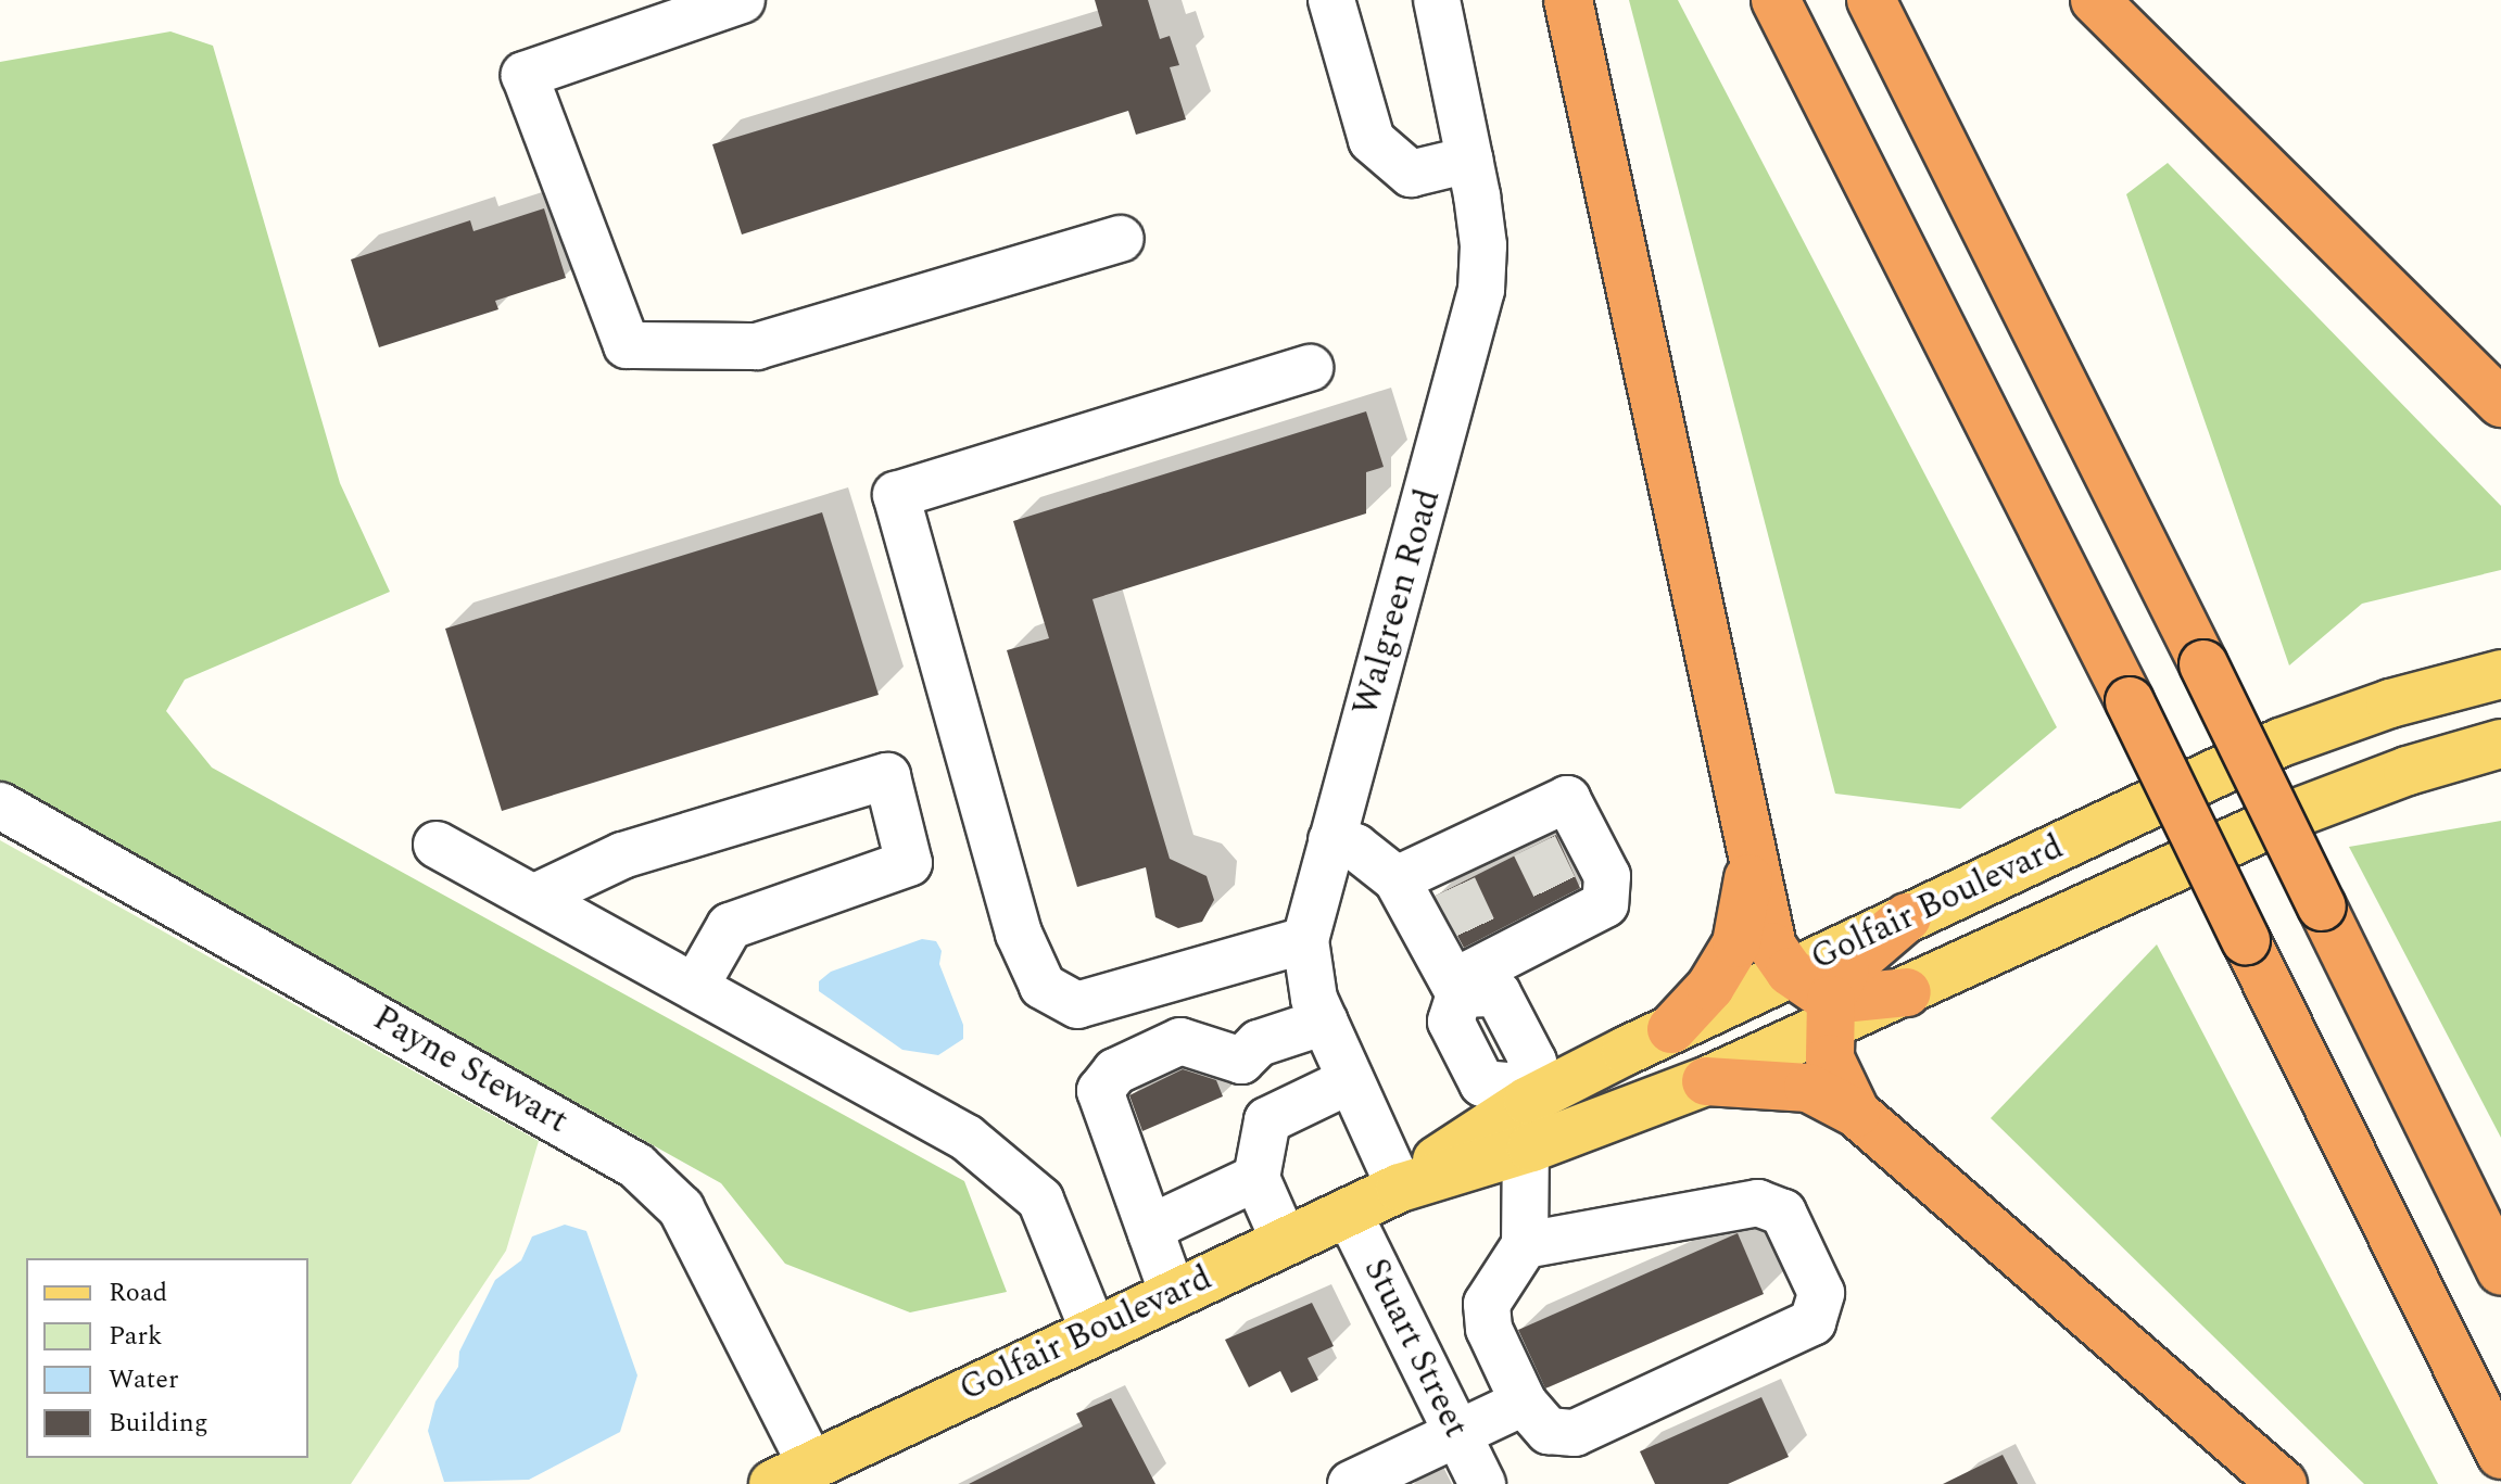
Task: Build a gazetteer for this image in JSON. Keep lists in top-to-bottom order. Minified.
{"streets":{"main road":["Golfair Boulevard"],"street":["Walgreen Road","Payne Stewart","Stuart Street"]},"crossings":[["Walgreen Road","Golfair Boulevard"],["Golfair Boulevard","Payne Stewart"],["Golfair Boulevard","Stuart Street"]],"legend":["Road","Park","Water","Building"]}
